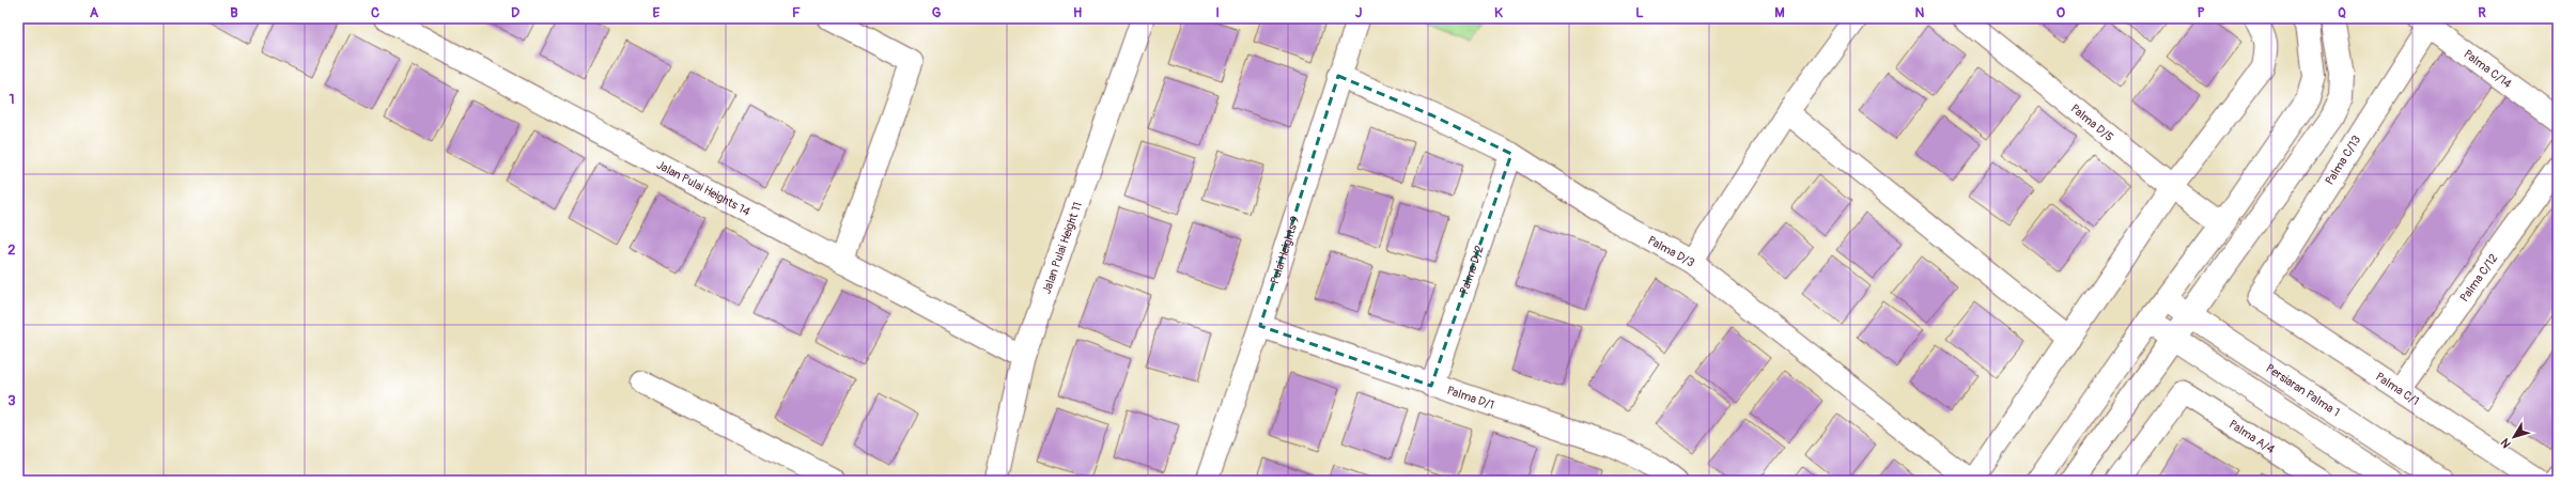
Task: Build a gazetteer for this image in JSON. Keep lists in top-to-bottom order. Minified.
{"streets":{"street":["Palma C/14","Palma D/5","Palma C/13","Jalan Pulai Heights 14","Jalan Pulai Height 11","Pulai Heights 9","Palma D/3","Palma D/2","Palma C/12","Palma C/1","Persiaran Palma 1","Palma D/1","Palma A/4"]},"crossings":[["Palma C/14","Palma C/13"],["Palma C/13","Palma C/1"],["Jalan Pulai Heights 14","Jalan Pulai Height 11"],["Pulai Heights 9","Palma D/3"],["Pulai Heights 9","Palma D/1"],["Palma D/3","Palma D/2"],["Palma D/2","Palma D/1"],["Palma C/12","Palma C/1"]],"north":"bottom left","grid":{"columns":["A","B","C","D","E","F","G","H","I","J","K","L","M","N","O","P","Q","R"],"rows":["1","2","3"]}}
